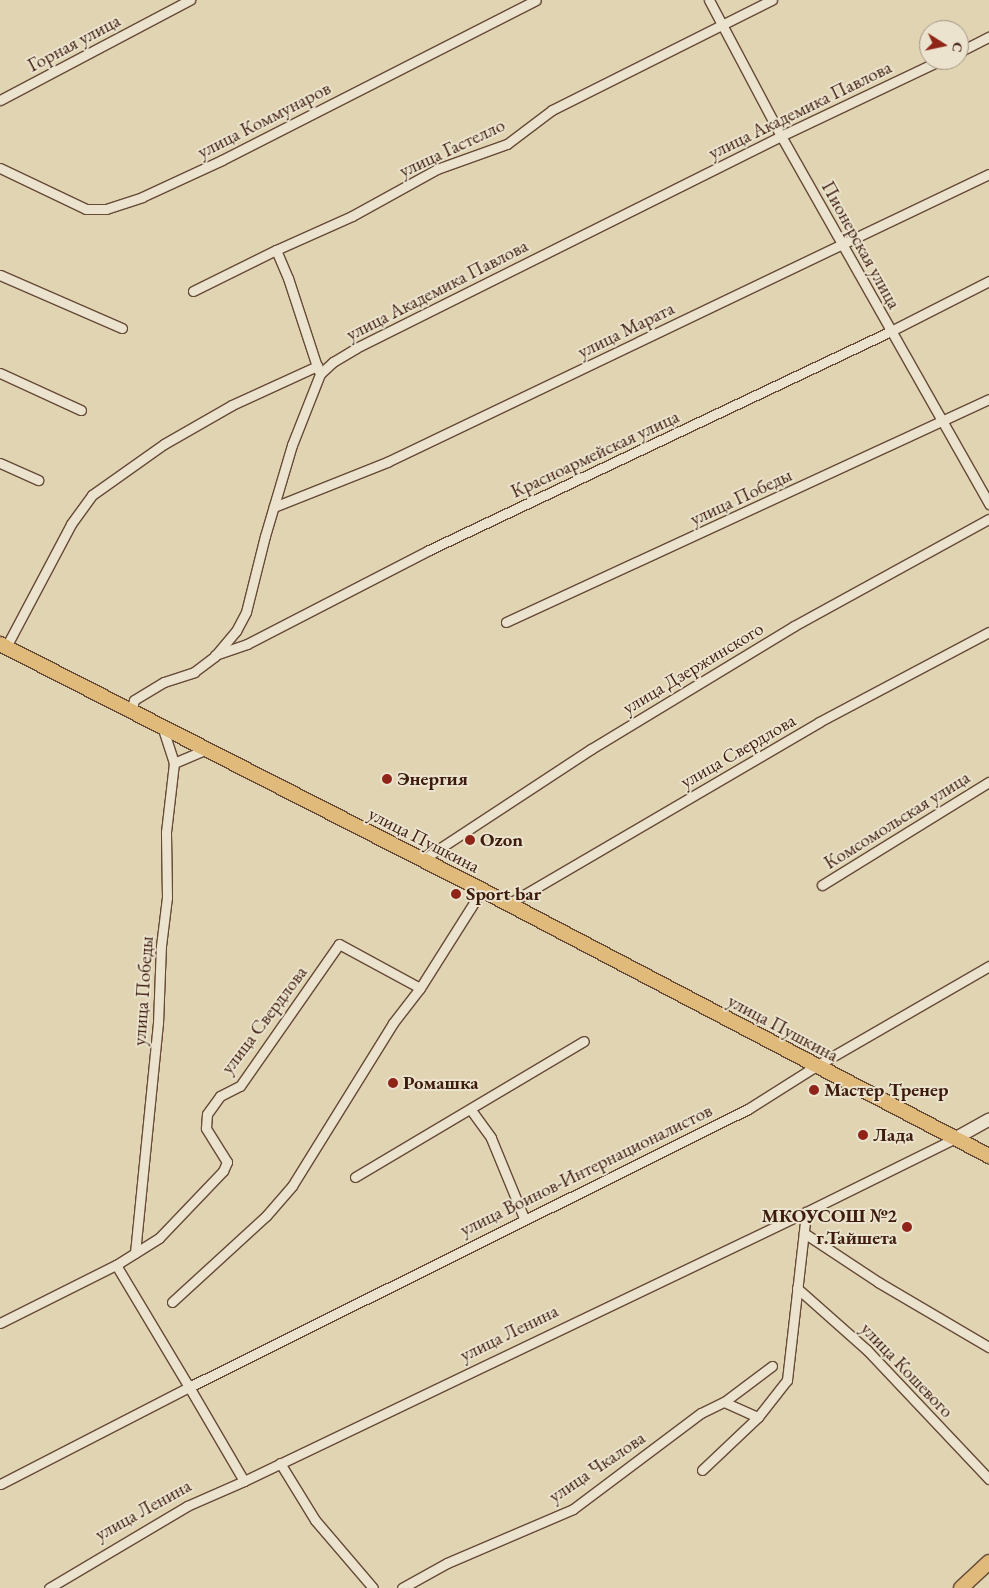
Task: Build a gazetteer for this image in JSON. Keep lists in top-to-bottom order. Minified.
{"streets":{"main road":["улица Пушкина","улица Ленина"],"street":["Горная улица","улица Академика Павлова","улица Коммунаров","улица Гастелло","Пионерская улица","улица Марата","Красноармейская улица","улица Победы","улица Дзержинского","улица Свердлова","Комсомольская улица","улица Воинов-Интернационалистов","улица Кошевого","улица Чкалова"]},"crossings":[["улица Академика Павлова","Пионерская улица"],["улица Академика Павлова","улица Марата"],["улица Академика Павлова","Красноармейская улица"],["улица Академика Павлова","улица Пушкина"],["улица Гастелло","Пионерская улица"],["Пионерская улица","улица Марата"],["Пионерская улица","Красноармейская улица"],["Пионерская улица","улица Победы"],["улица Победы","улица Свердлова"],["улица Дзержинского","улица Пушкина"],["улица Свердлова","улица Пушкина"],["улица Пушкина","улица Воинов-Интернационалистов"],["улица Пушкина","улица Ленина"]],"places":["Энергия","Ozon","Sport bar","Ромашка","Мастер Тренер","Лада","МКОУСОШ №2 г.Тайшета"],"north":"right"}
